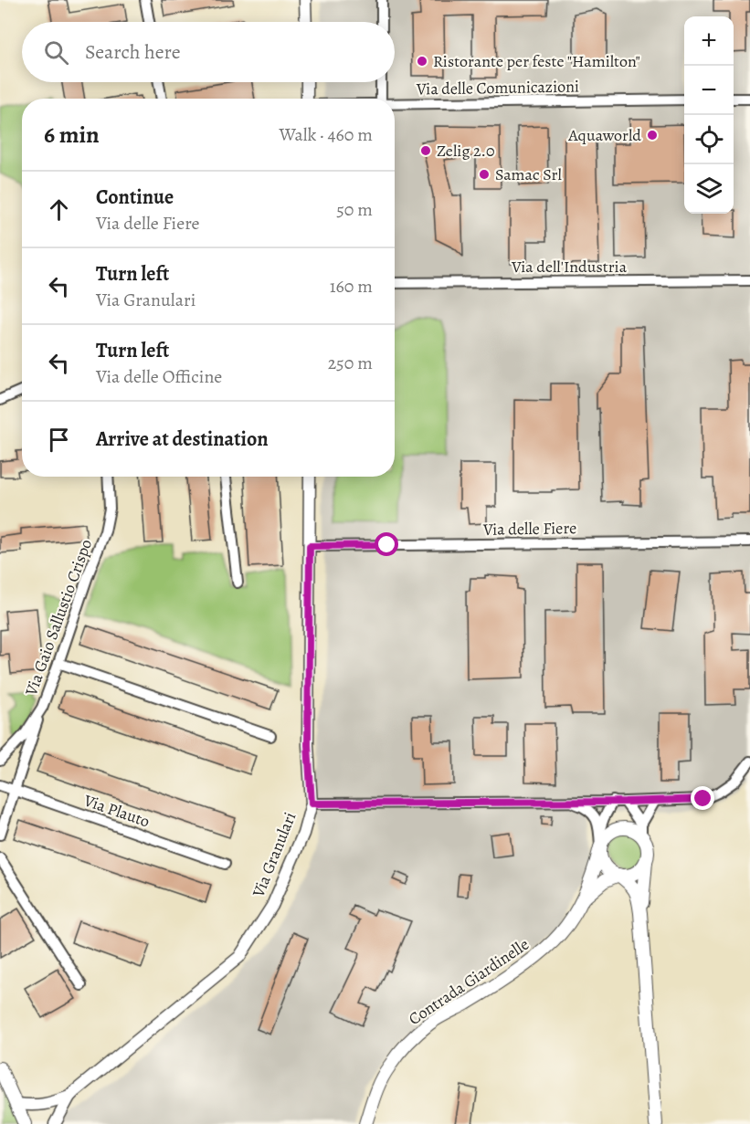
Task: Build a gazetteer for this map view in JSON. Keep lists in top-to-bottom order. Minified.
{"streets":{"main road":["Contrada Giardinelle"],"street":["Via delle Comunicazioni","Via dell'Industria","Via delle Fiere","Via Gaio Sallustio Crispo","Via Plauto","Via Granulari"]},"crossings":[["Via delle Fiere","Via Granulari"]],"places":["Ristorante per feste \"Hamilton\"","Aquaworld","Zelig 2.0","Samac Srl"],"page":{"map_buttons":["+","−"],"search":"Search here","heading":["6 min","Walk · 460 m"],"list":[["Continue","Via delle Fiere","50 m"],["Turn left","Via Granulari","160 m"],["Turn left","Via delle Officine","250 m"],"Arrive at destination"]}}
